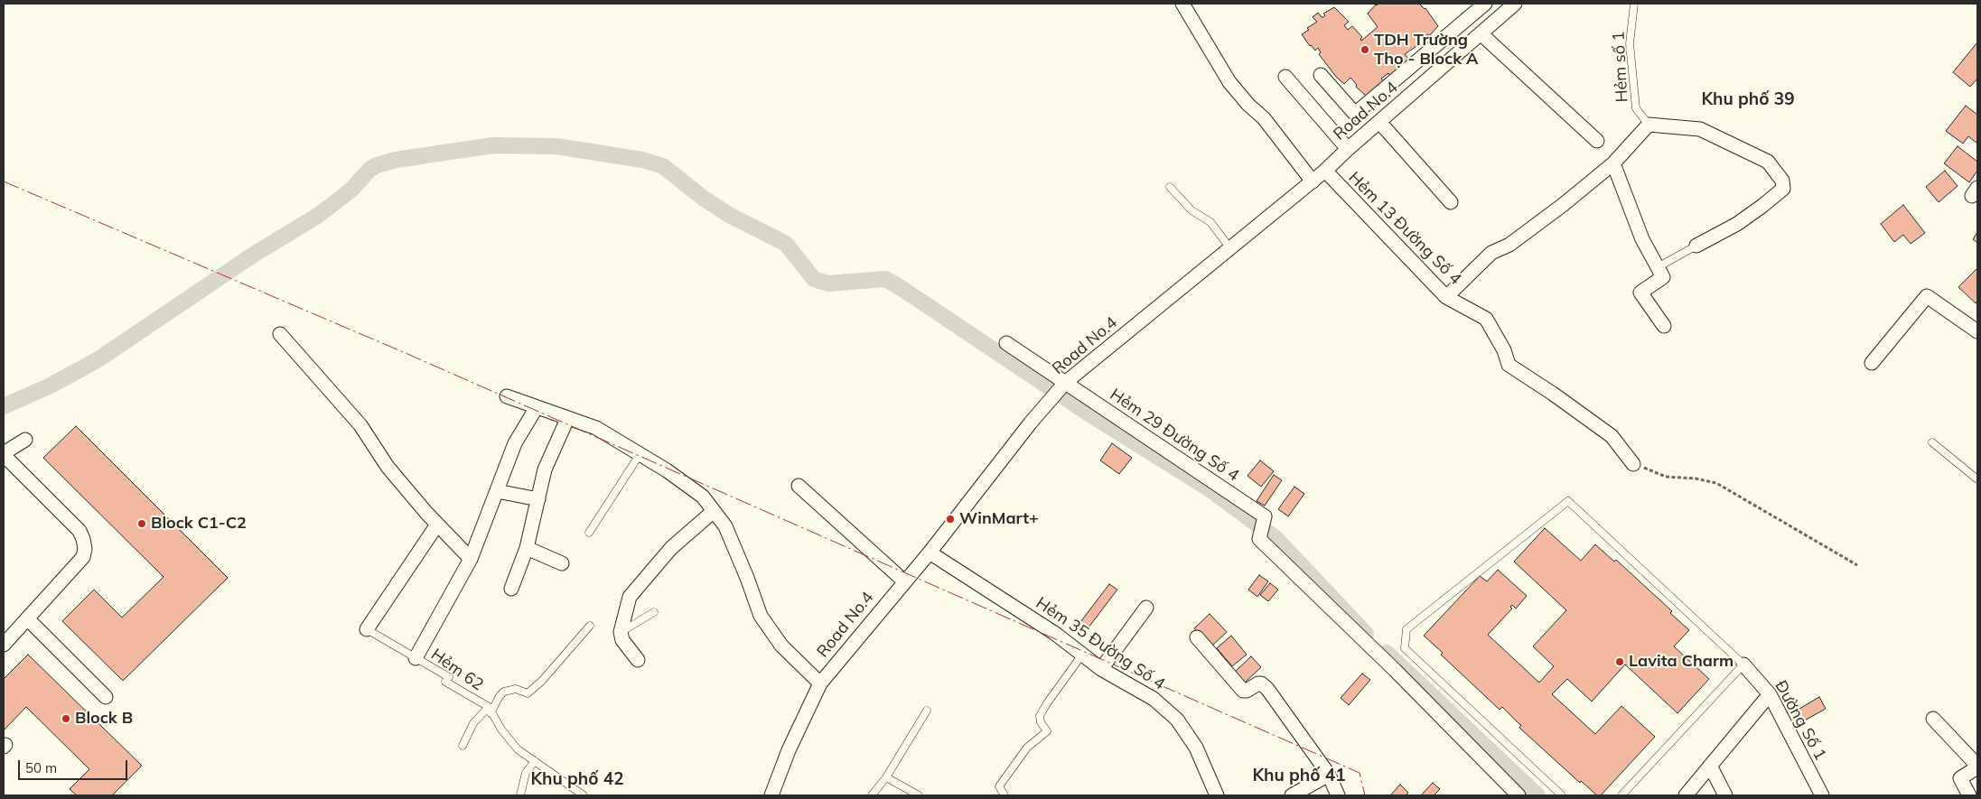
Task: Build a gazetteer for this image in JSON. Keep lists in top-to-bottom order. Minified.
{"streets":{"street":["Road No.4","Hẻm 13 Đường Số 4","Hẻm 29 Đường Số 4","Hẻm 35 Đường Số 4","Đường Số 1"],"lane":["Hẻm số 1","Hẻm 62"]},"crossings":[["Road No.4","Hẻm 13 Đường Số 4"],["Road No.4","Hẻm 29 Đường Số 4"],["Road No.4","Hẻm 35 Đường Số 4"]],"districts":["Khu phố 39","Khu phố 41","Khu phố 42"],"places":["TDH Trường Thọ - Block A","WinMart+","Block C1-C2","Lavita Charm","Block B"],"scale_bar":"50 m"}
